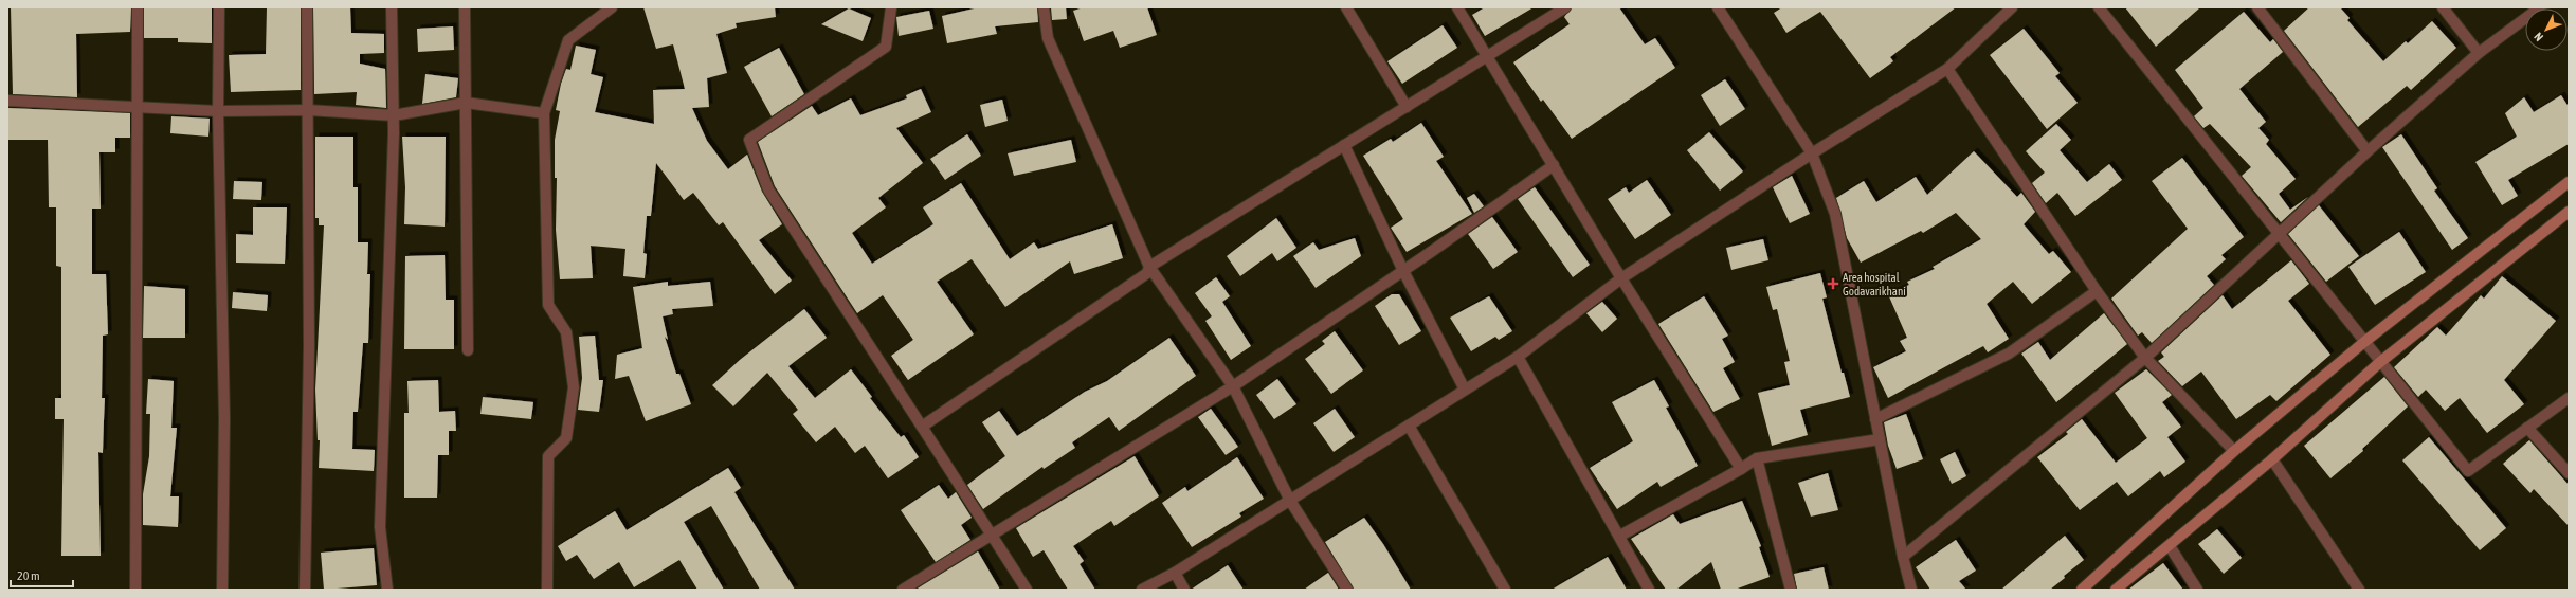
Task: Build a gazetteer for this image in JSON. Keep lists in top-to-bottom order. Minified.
{"places":{"health":["Area hospital Godavarikhani"]},"scale_bar":"20 m","north":"bottom left"}
